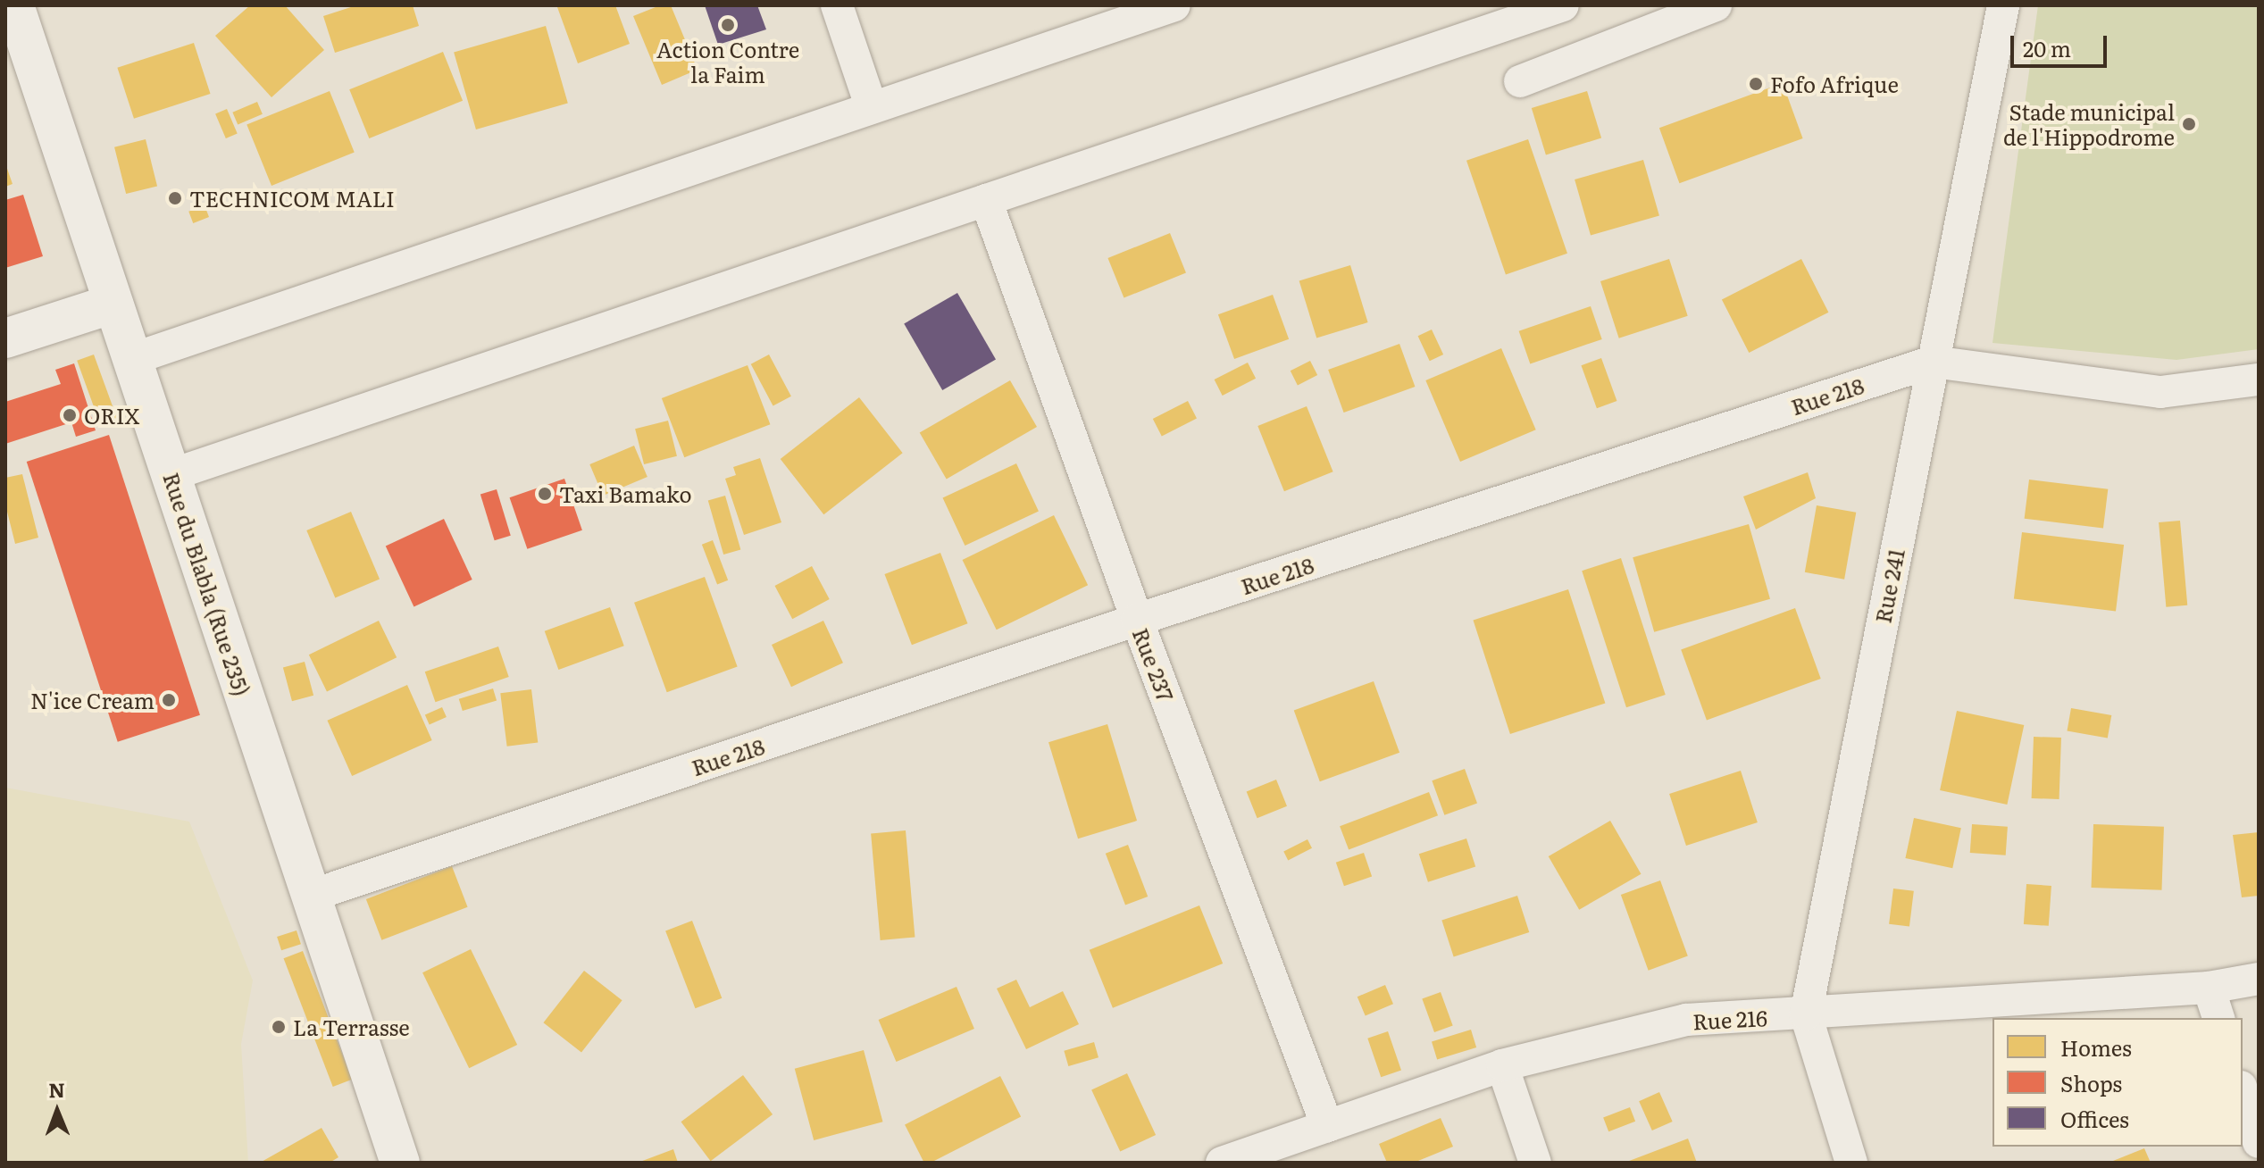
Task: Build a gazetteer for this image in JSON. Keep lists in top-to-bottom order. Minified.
{"streets":{"street":["Rue 218","Rue du Blabla (Rue 235)","Rue 241","Rue 237","Rue 216"]},"crossings":[["Rue 218","Rue du Blabla (Rue 235)"],["Rue 218","Rue 241"],["Rue 218","Rue 237"],["Rue 241","Rue 216"],["Rue 237","Rue 216"]],"places":["Action Contre la Faim","Fofo Afrique","Stade municipal de l'Hippodrome","TECHNICOM MALI","ORIX","Taxi Bamako","N'ice Cream","La Terrasse"],"legend":["Homes","Shops","Offices"],"scale_bar":"20 m","north":"top"}
